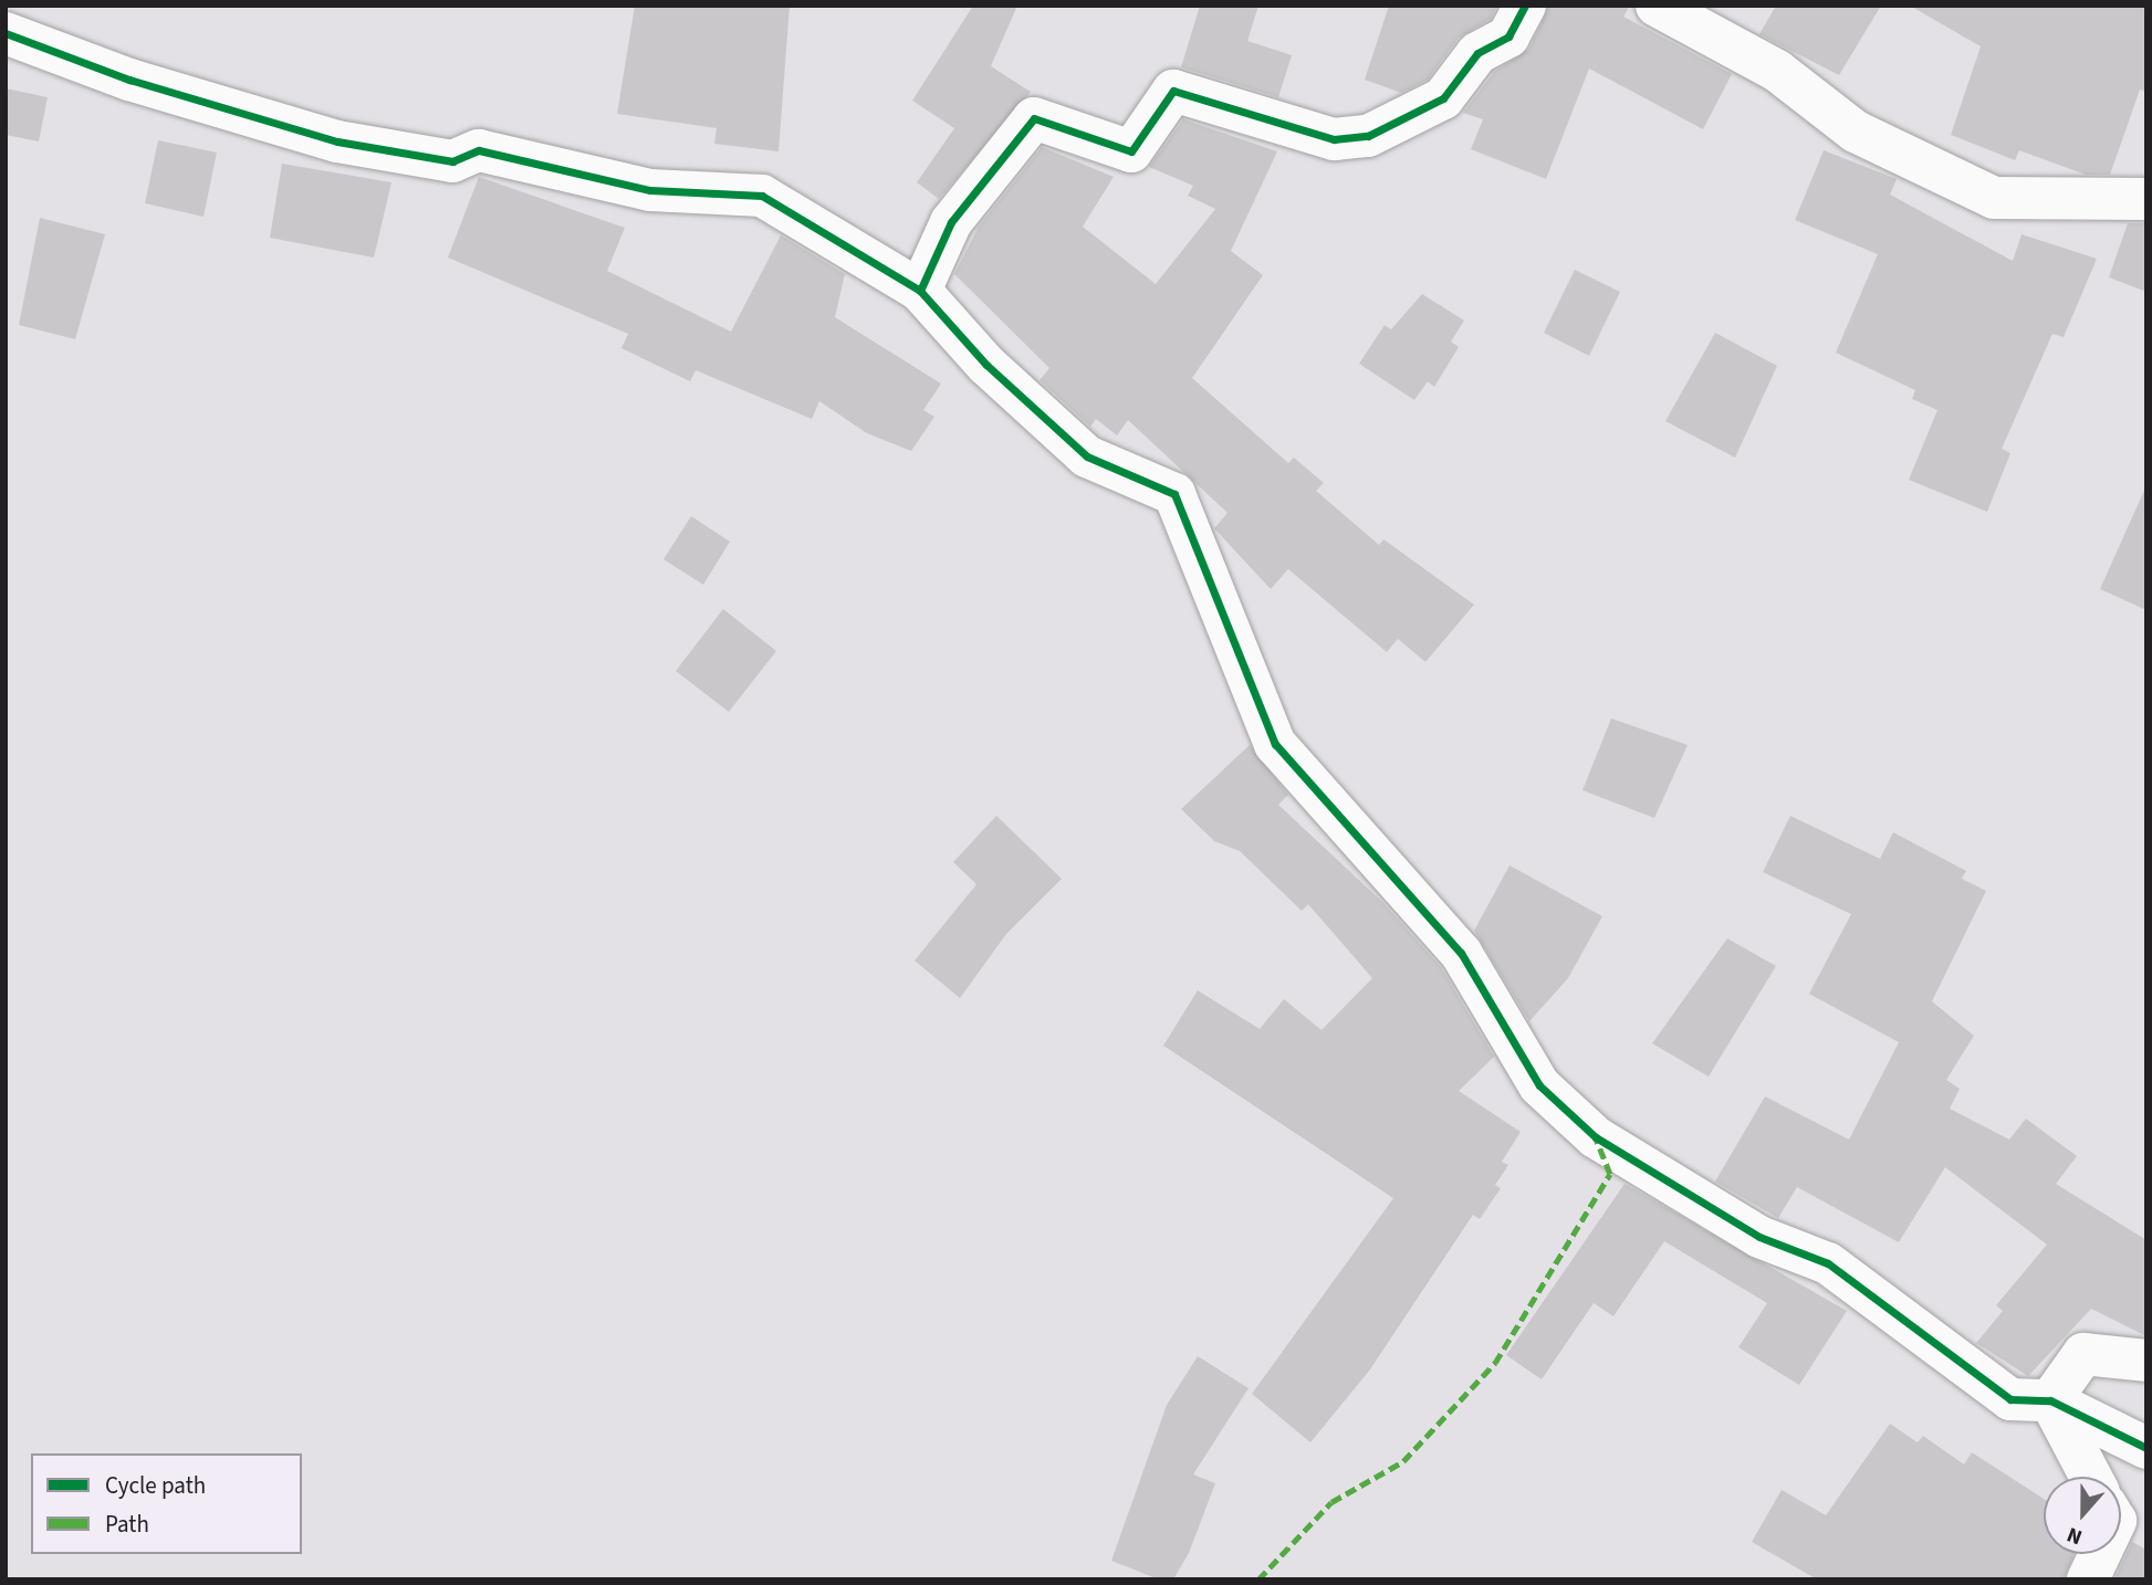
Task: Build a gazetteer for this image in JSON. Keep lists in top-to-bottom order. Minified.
{"legend":["Cycle path","Path"],"north":"bottom"}
